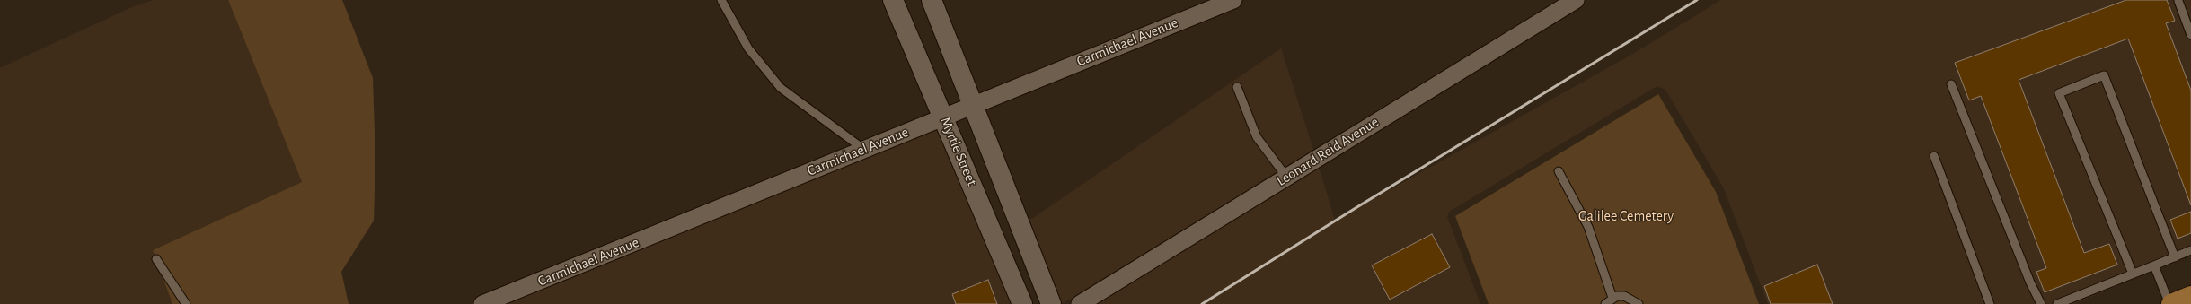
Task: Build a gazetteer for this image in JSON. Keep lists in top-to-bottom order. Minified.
{"streets":{"street":["Carmichael Avenue","Myrtle Street","Leonard Reid Avenue"]},"crossings":[["Carmichael Avenue","Myrtle Street"]],"parks":["Galilee Cemetery"]}
